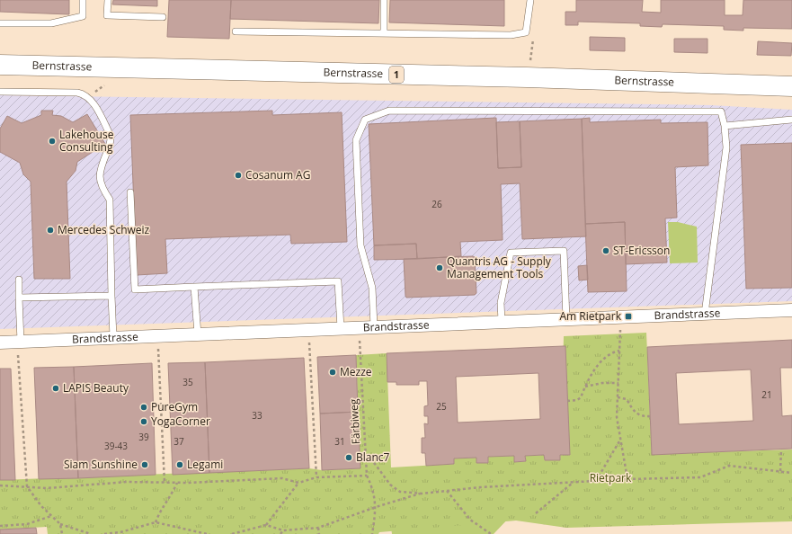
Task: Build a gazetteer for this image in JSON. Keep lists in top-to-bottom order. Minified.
{"streets":{"main road":["Bernstrasse","1"],"street":["Brandstrasse"],"path":["Färbiweg"]},"crossings":[["Brandstrasse","Färbiweg"]],"parks":["Rietpark"],"places":{"other":["Lakehouse Consulting","Cosanum AG","Mercedes Schweiz","ST-Ericsson","Quantris AG - Supply Management Tools","Mezze","LAPIS Beauty","PureGym","YogaCorner","Blanc7","Siam Sunshine","Legami"],"transit":["Am Rietpark"]},"house_numbers":["26","35","21","25","33","39","37","31","39-43"]}
